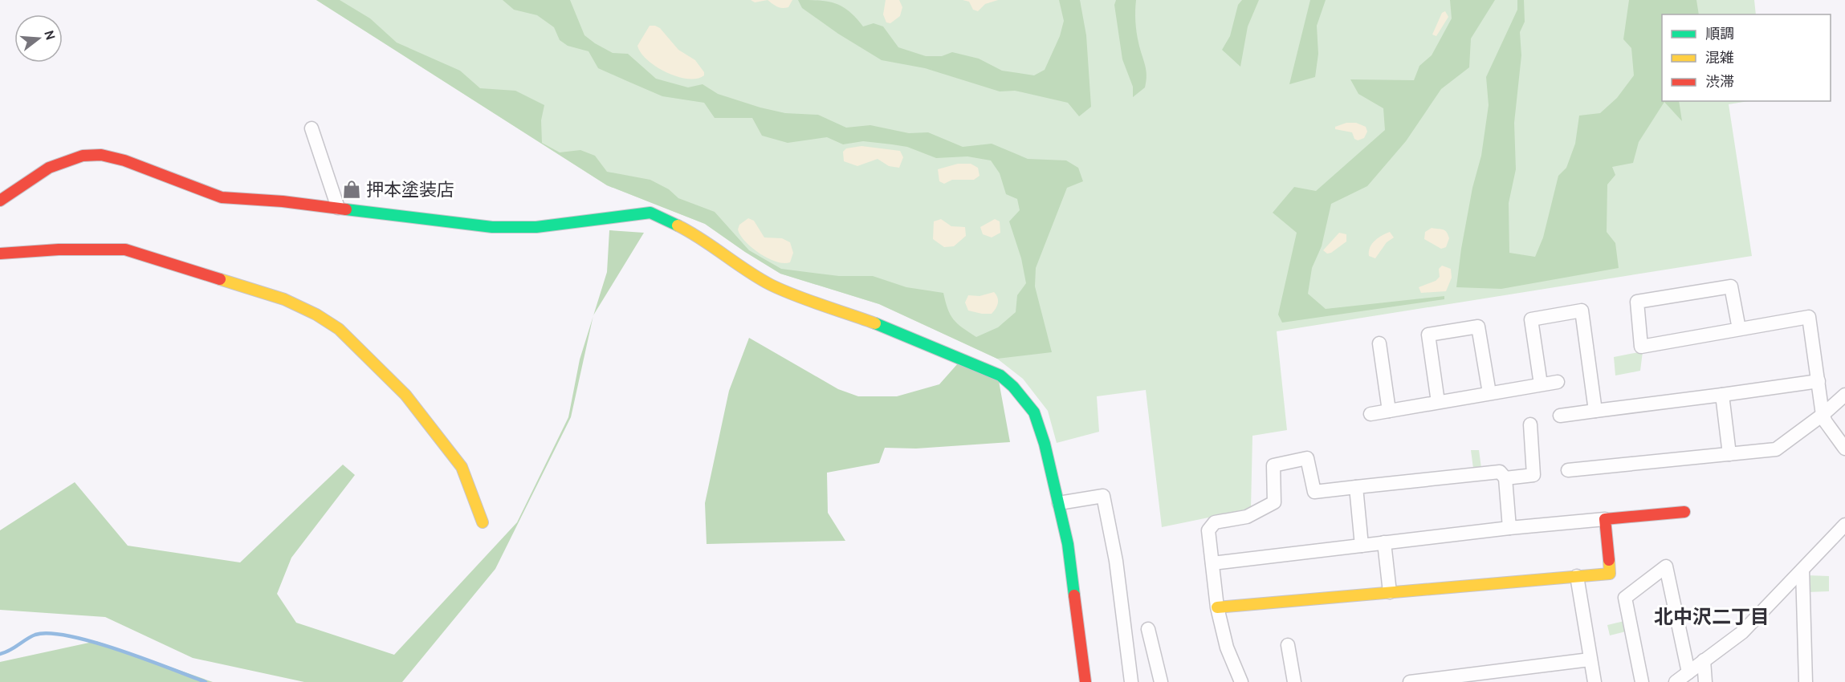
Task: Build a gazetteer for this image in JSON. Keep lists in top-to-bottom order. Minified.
{"districts":["北中沢二丁目"],"places":{"shop":["押本塗装店"]},"legend":["順調","混雑","渋滞"],"north":"right"}
